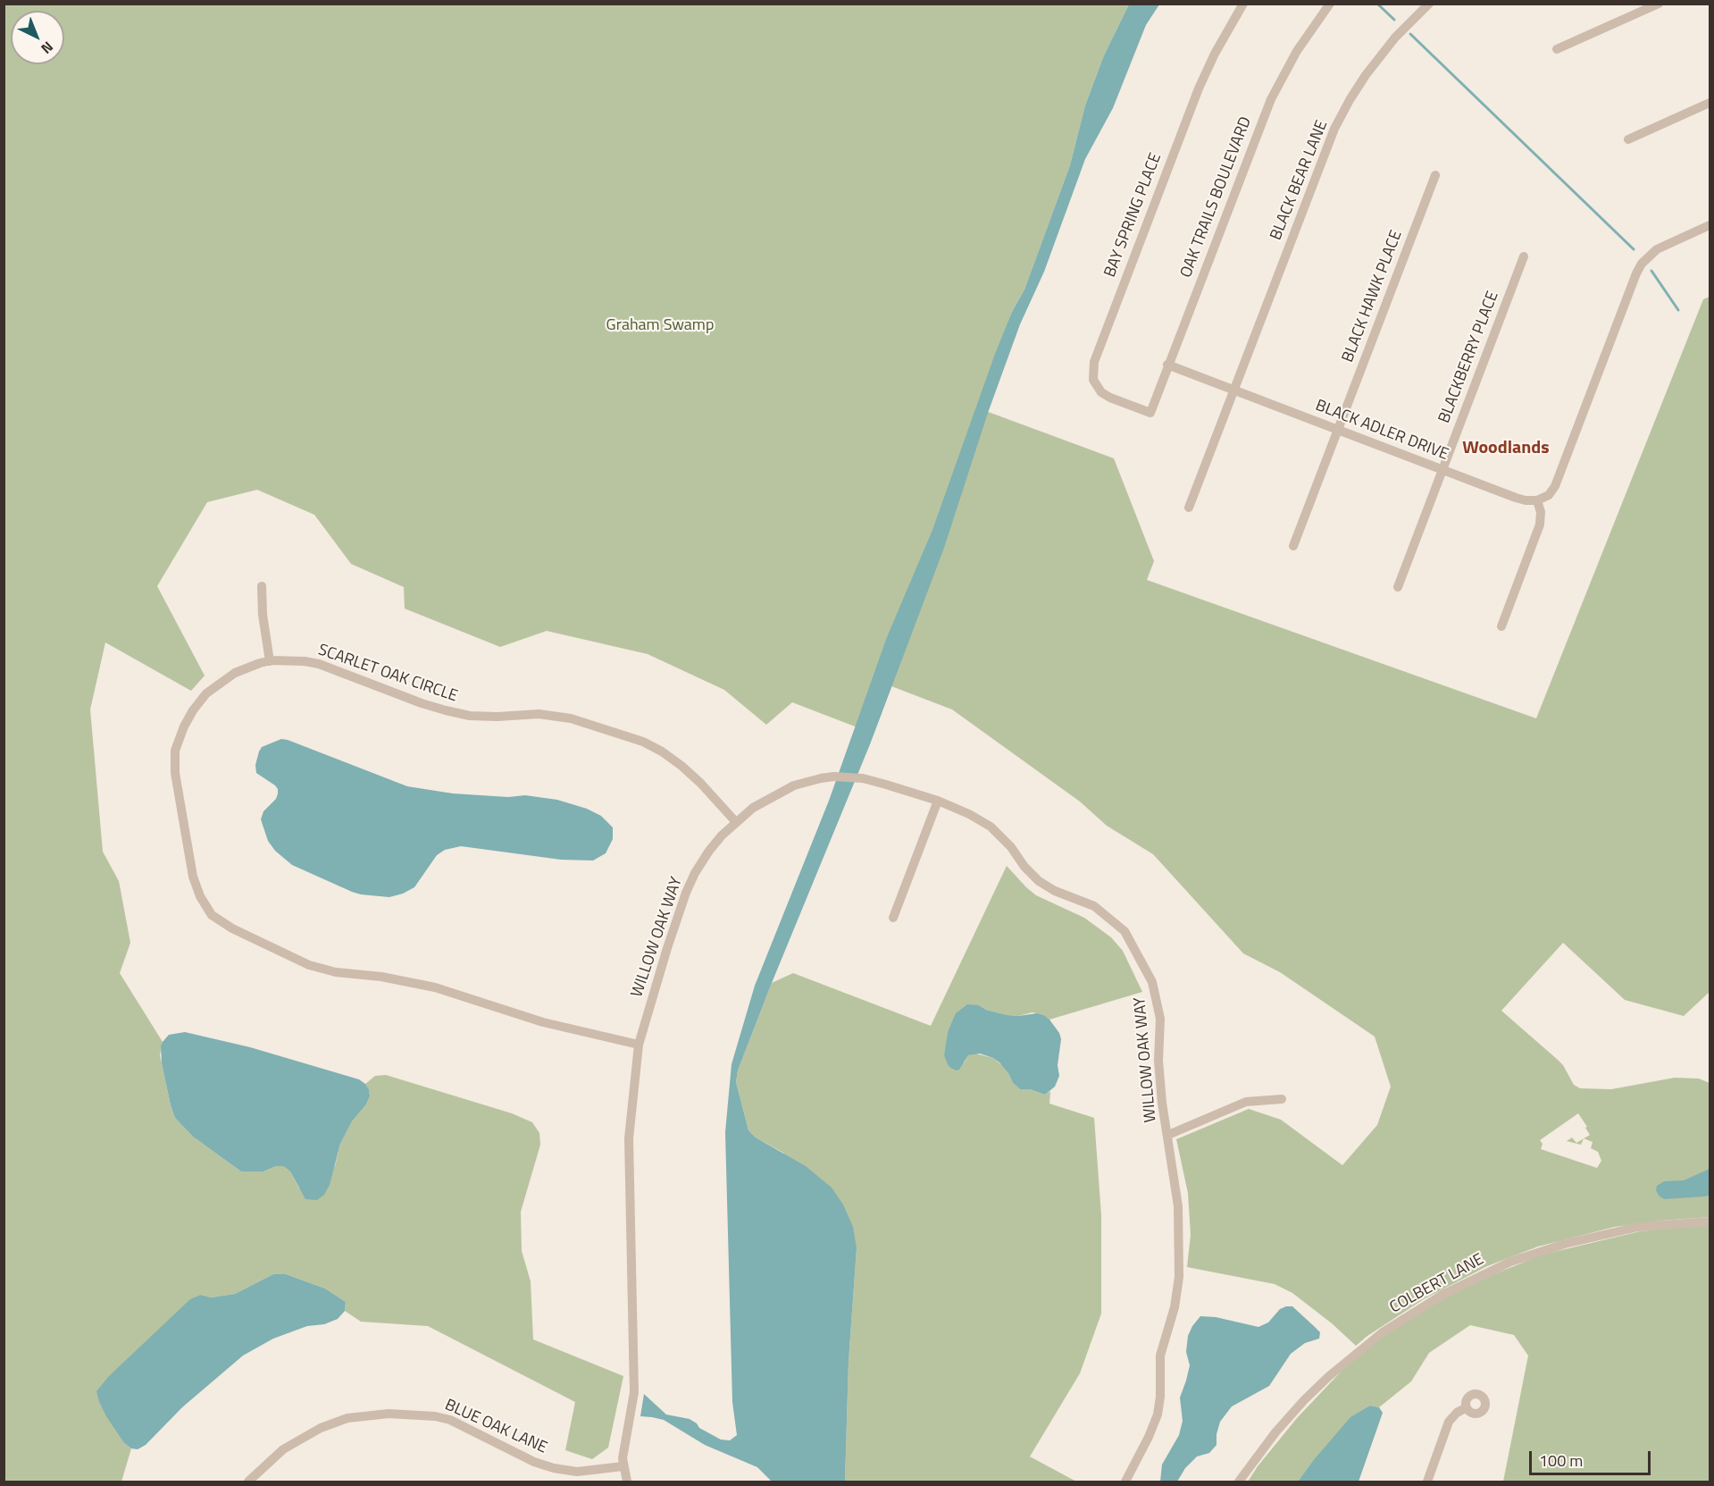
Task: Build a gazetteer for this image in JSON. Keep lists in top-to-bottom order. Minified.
{"streets":{"street":["BLACK BEAR LANE","OAK TRAILS BOULEVARD","BAY SPRING PLACE","BLACK HAWK PLACE","BLACKBERRY PLACE","BLACK ADLER DRIVE","SCARLET OAK CIRCLE","WILLOW OAK WAY","COLBERT LANE","BLUE OAK LANE"]},"crossings":[["BLACK BEAR LANE","BLACK ADLER DRIVE"],["OAK TRAILS BOULEVARD","BAY SPRING PLACE"],["OAK TRAILS BOULEVARD","BLACK ADLER DRIVE"],["BLACK HAWK PLACE","BLACK ADLER DRIVE"],["BLACKBERRY PLACE","BLACK ADLER DRIVE"],["SCARLET OAK CIRCLE","WILLOW OAK WAY"],["WILLOW OAK WAY","BLUE OAK LANE"]],"districts":["Woodlands"],"parks":["Graham Swamp"],"scale_bar":"100 m","north":"bottom right"}
